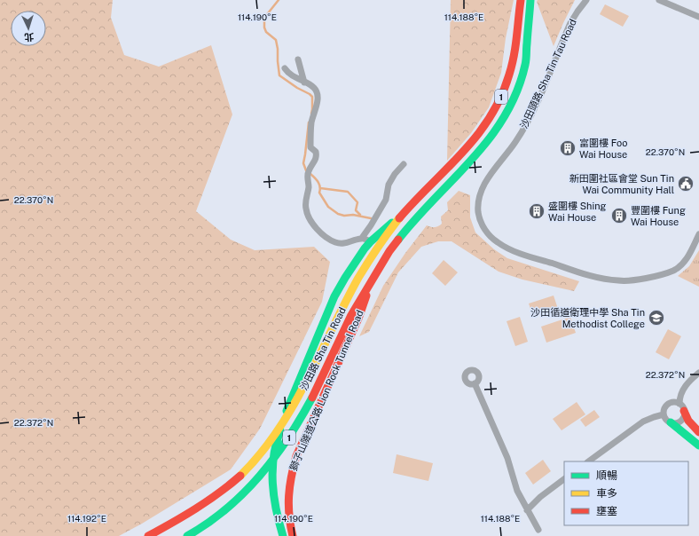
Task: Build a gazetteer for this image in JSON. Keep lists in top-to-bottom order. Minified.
{"streets":{"main road":["1","沙田路 Sha Tin Road","獅子山隧道公路 Lion Rock Tunnel Road"],"street":["沙田頭路 Sha Tin Tau Road"]},"crossings":[["沙田路 Sha Tin Road","獅子山隧道公路 Lion Rock Tunnel Road"]],"places":{"building":["富圍樓 Foo Wai House","盛圍樓 Shing Wai House","豐圍樓 Fung Wai House"],"public building":["新田圍社區會堂 Sun Tin Wai Community Hall"],"school or university":["沙田循道衛理中學 Sha Tin Methodist College"]},"legend":["順暢","車多","壅塞"],"north":"bottom","coordinates":["114.190°E","114.188°E","22.370°N","22.372°N","114.192°E"]}
